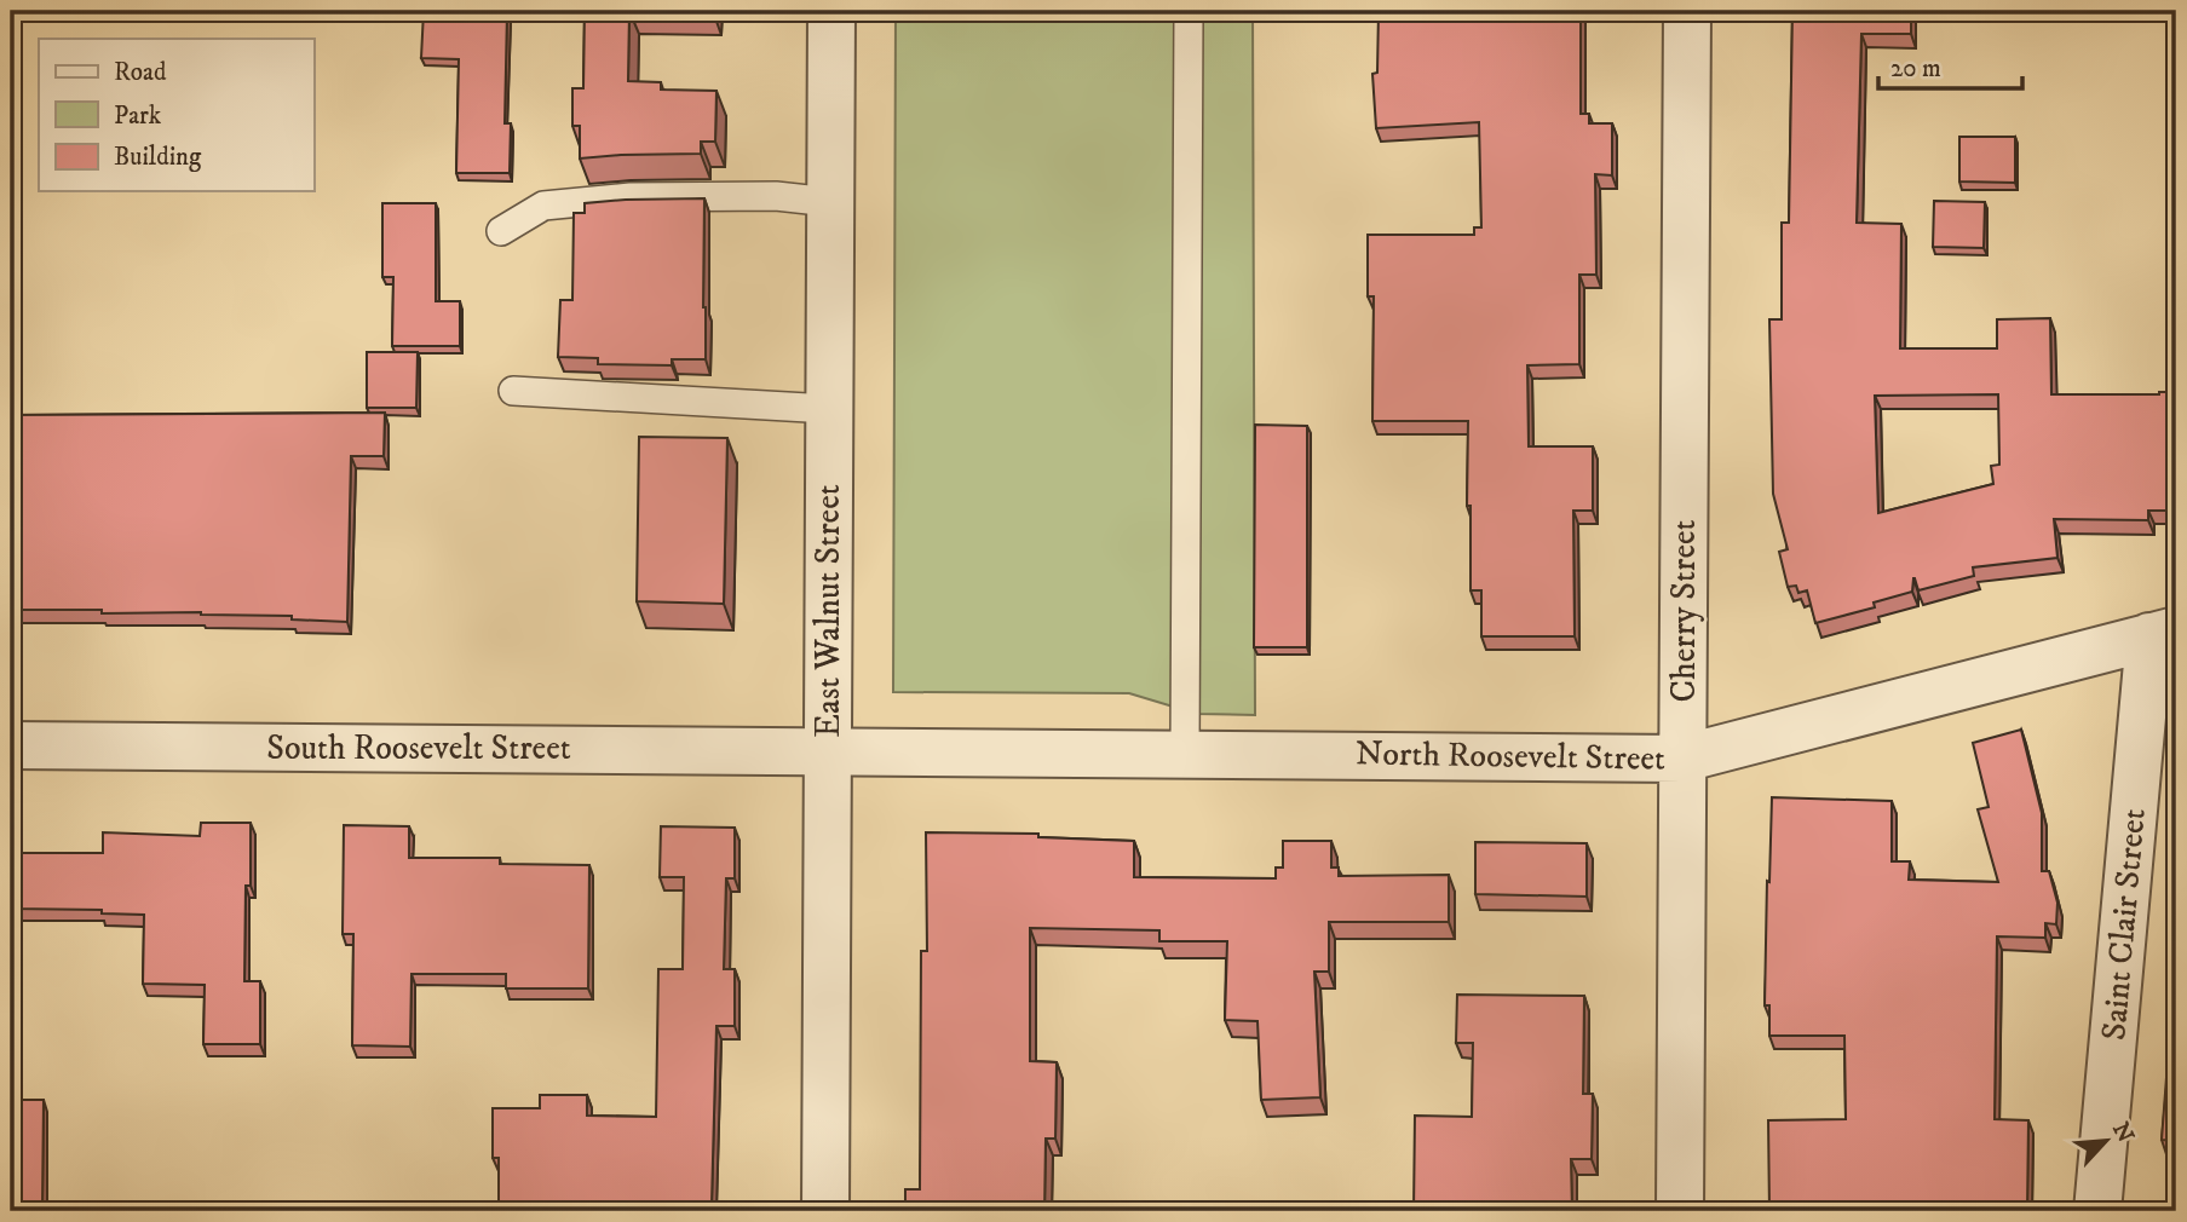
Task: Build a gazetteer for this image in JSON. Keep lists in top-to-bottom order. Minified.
{"streets":{"street":["East Walnut Street","Cherry Street","South Roosevelt Street","North Roosevelt Street","Saint Clair Street"]},"crossings":[["East Walnut Street","South Roosevelt Street"],["East Walnut Street","North Roosevelt Street"],["Cherry Street","North Roosevelt Street"],["South Roosevelt Street","North Roosevelt Street"],["North Roosevelt Street","Saint Clair Street"]],"legend":["Road","Park","Building"],"scale_bar":"20 m","north":"top right"}
